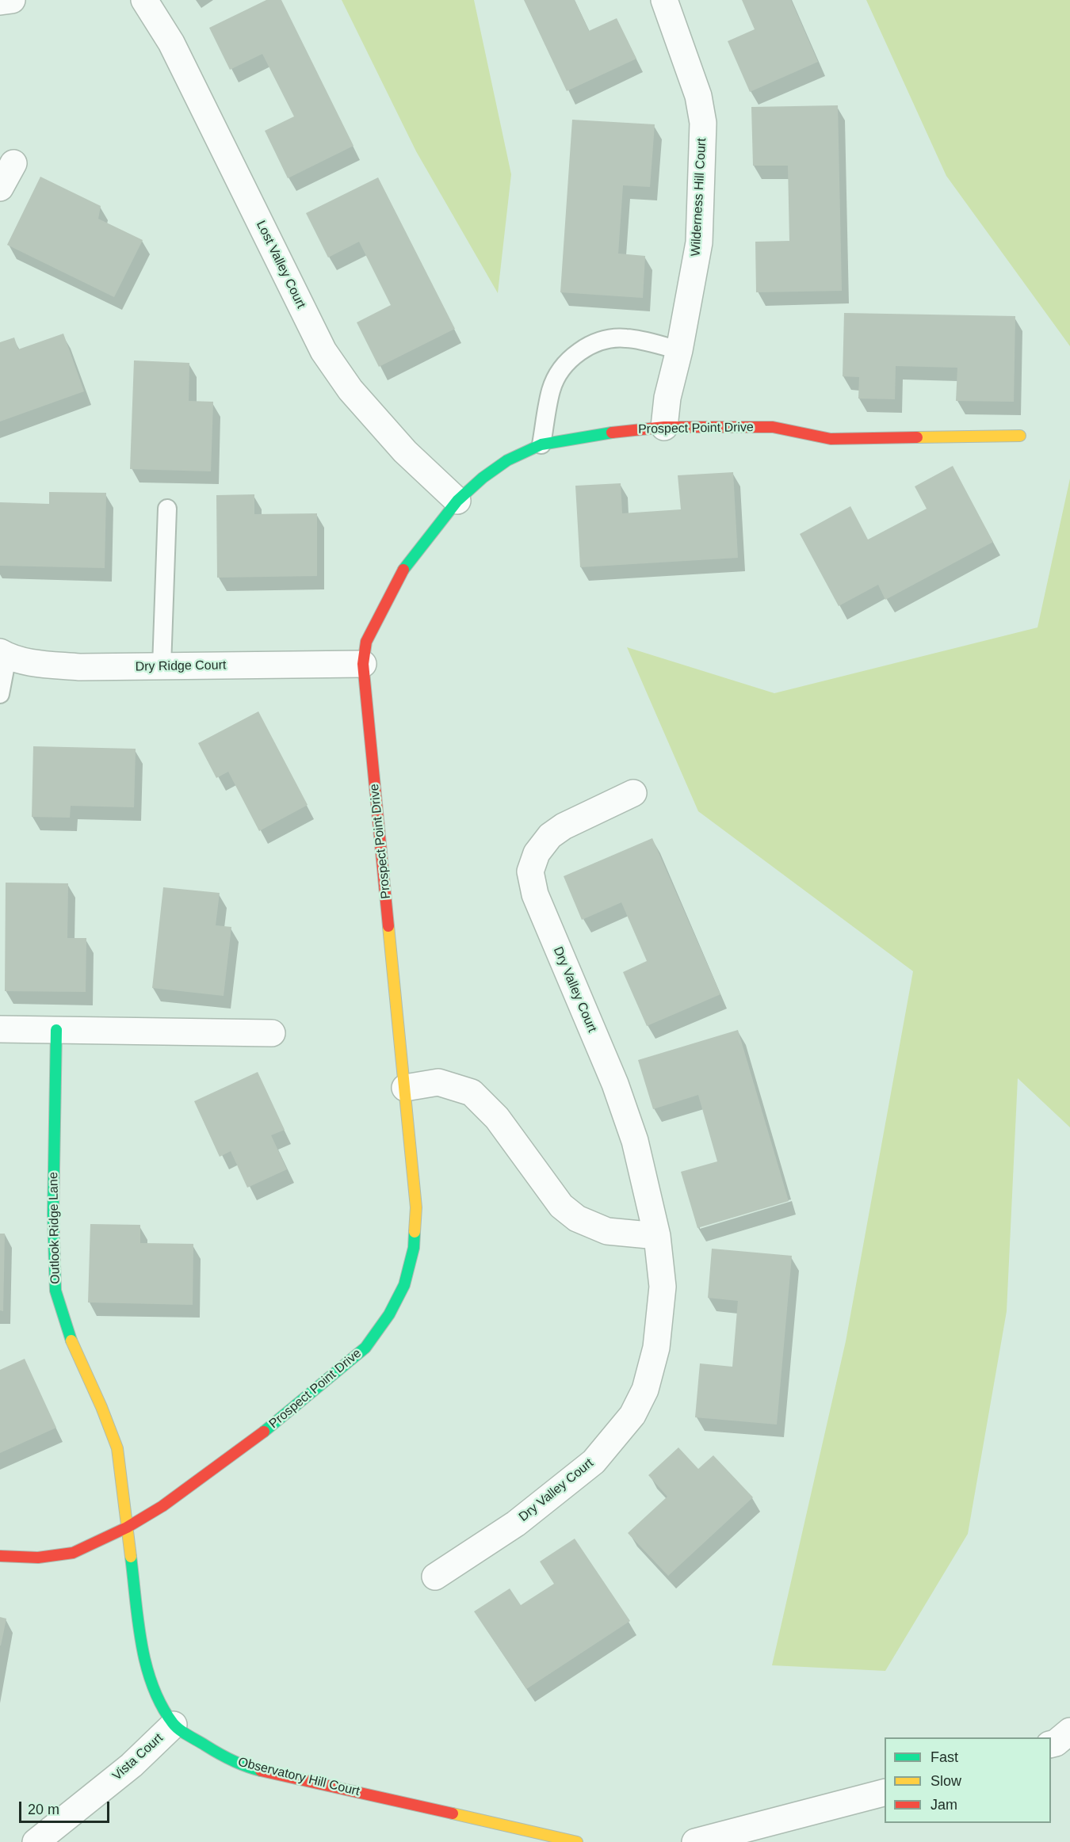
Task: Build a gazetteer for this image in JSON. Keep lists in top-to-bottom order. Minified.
{"streets":{"street":["Wilderness Hill Court","Lost Valley Court","Prospect Point Drive","Dry Ridge Court","Dry Valley Court","Outlook Ridge Lane","Vista Court","Observatory Hill Court"]},"crossings":[["Wilderness Hill Court","Prospect Point Drive"],["Lost Valley Court","Prospect Point Drive"],["Prospect Point Drive","Dry Ridge Court"],["Prospect Point Drive","Outlook Ridge Lane"],["Prospect Point Drive","Observatory Hill Court"],["Outlook Ridge Lane","Observatory Hill Court"],["Vista Court","Observatory Hill Court"]],"legend":["Fast","Slow","Jam"],"scale_bar":"20 m"}
